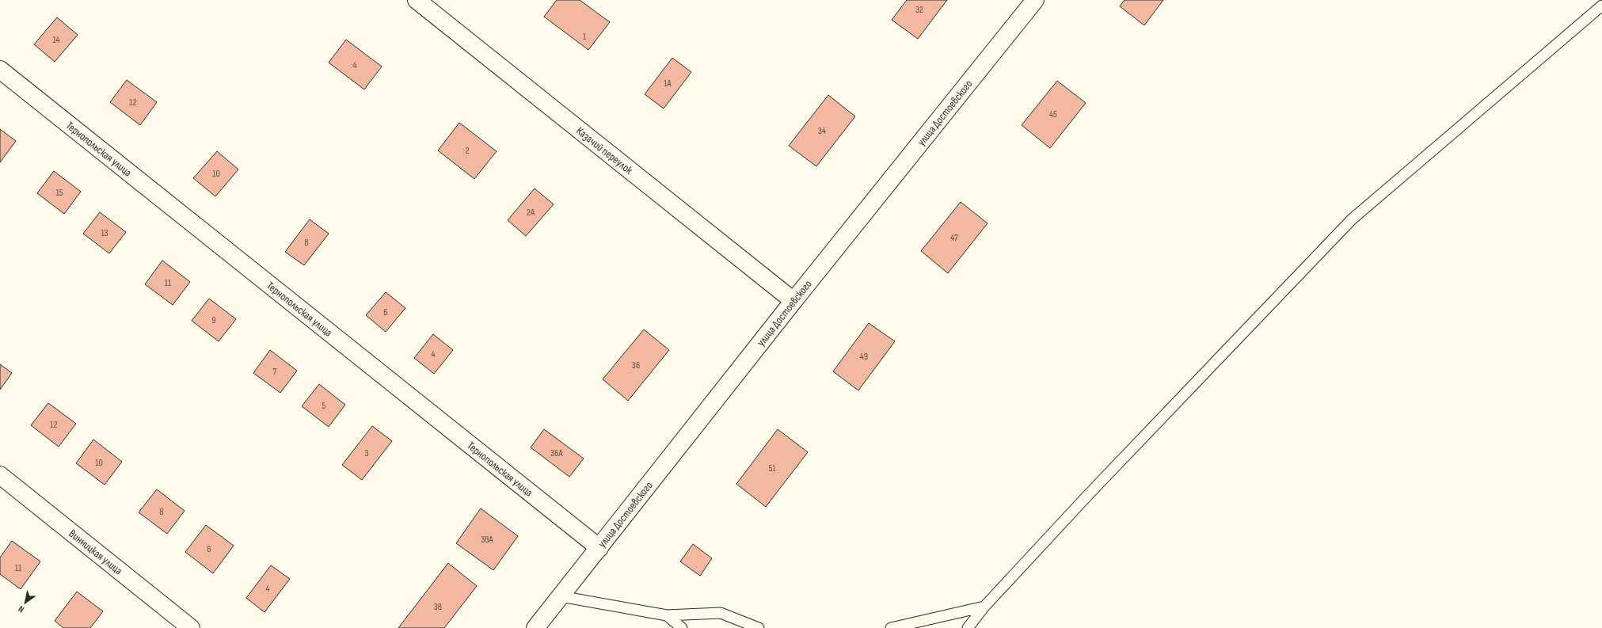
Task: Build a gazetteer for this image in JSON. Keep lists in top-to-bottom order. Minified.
{"streets":{"street":["улица Достоевского","Тернопольская улица","Казачий переулок","Винницкая улица"]},"crossings":[["улица Достоевского","Тернопольская улица"],["улица Достоевского","Казачий переулок"]],"house_numbers":["32","1","14","4","1А","12","45","34","2","10","15","2А","13","47","8","11","6","9","4","49","36","7","5","12","3","36А","10","51","8","38А","6","11","4","38"],"north":"bottom left"}
